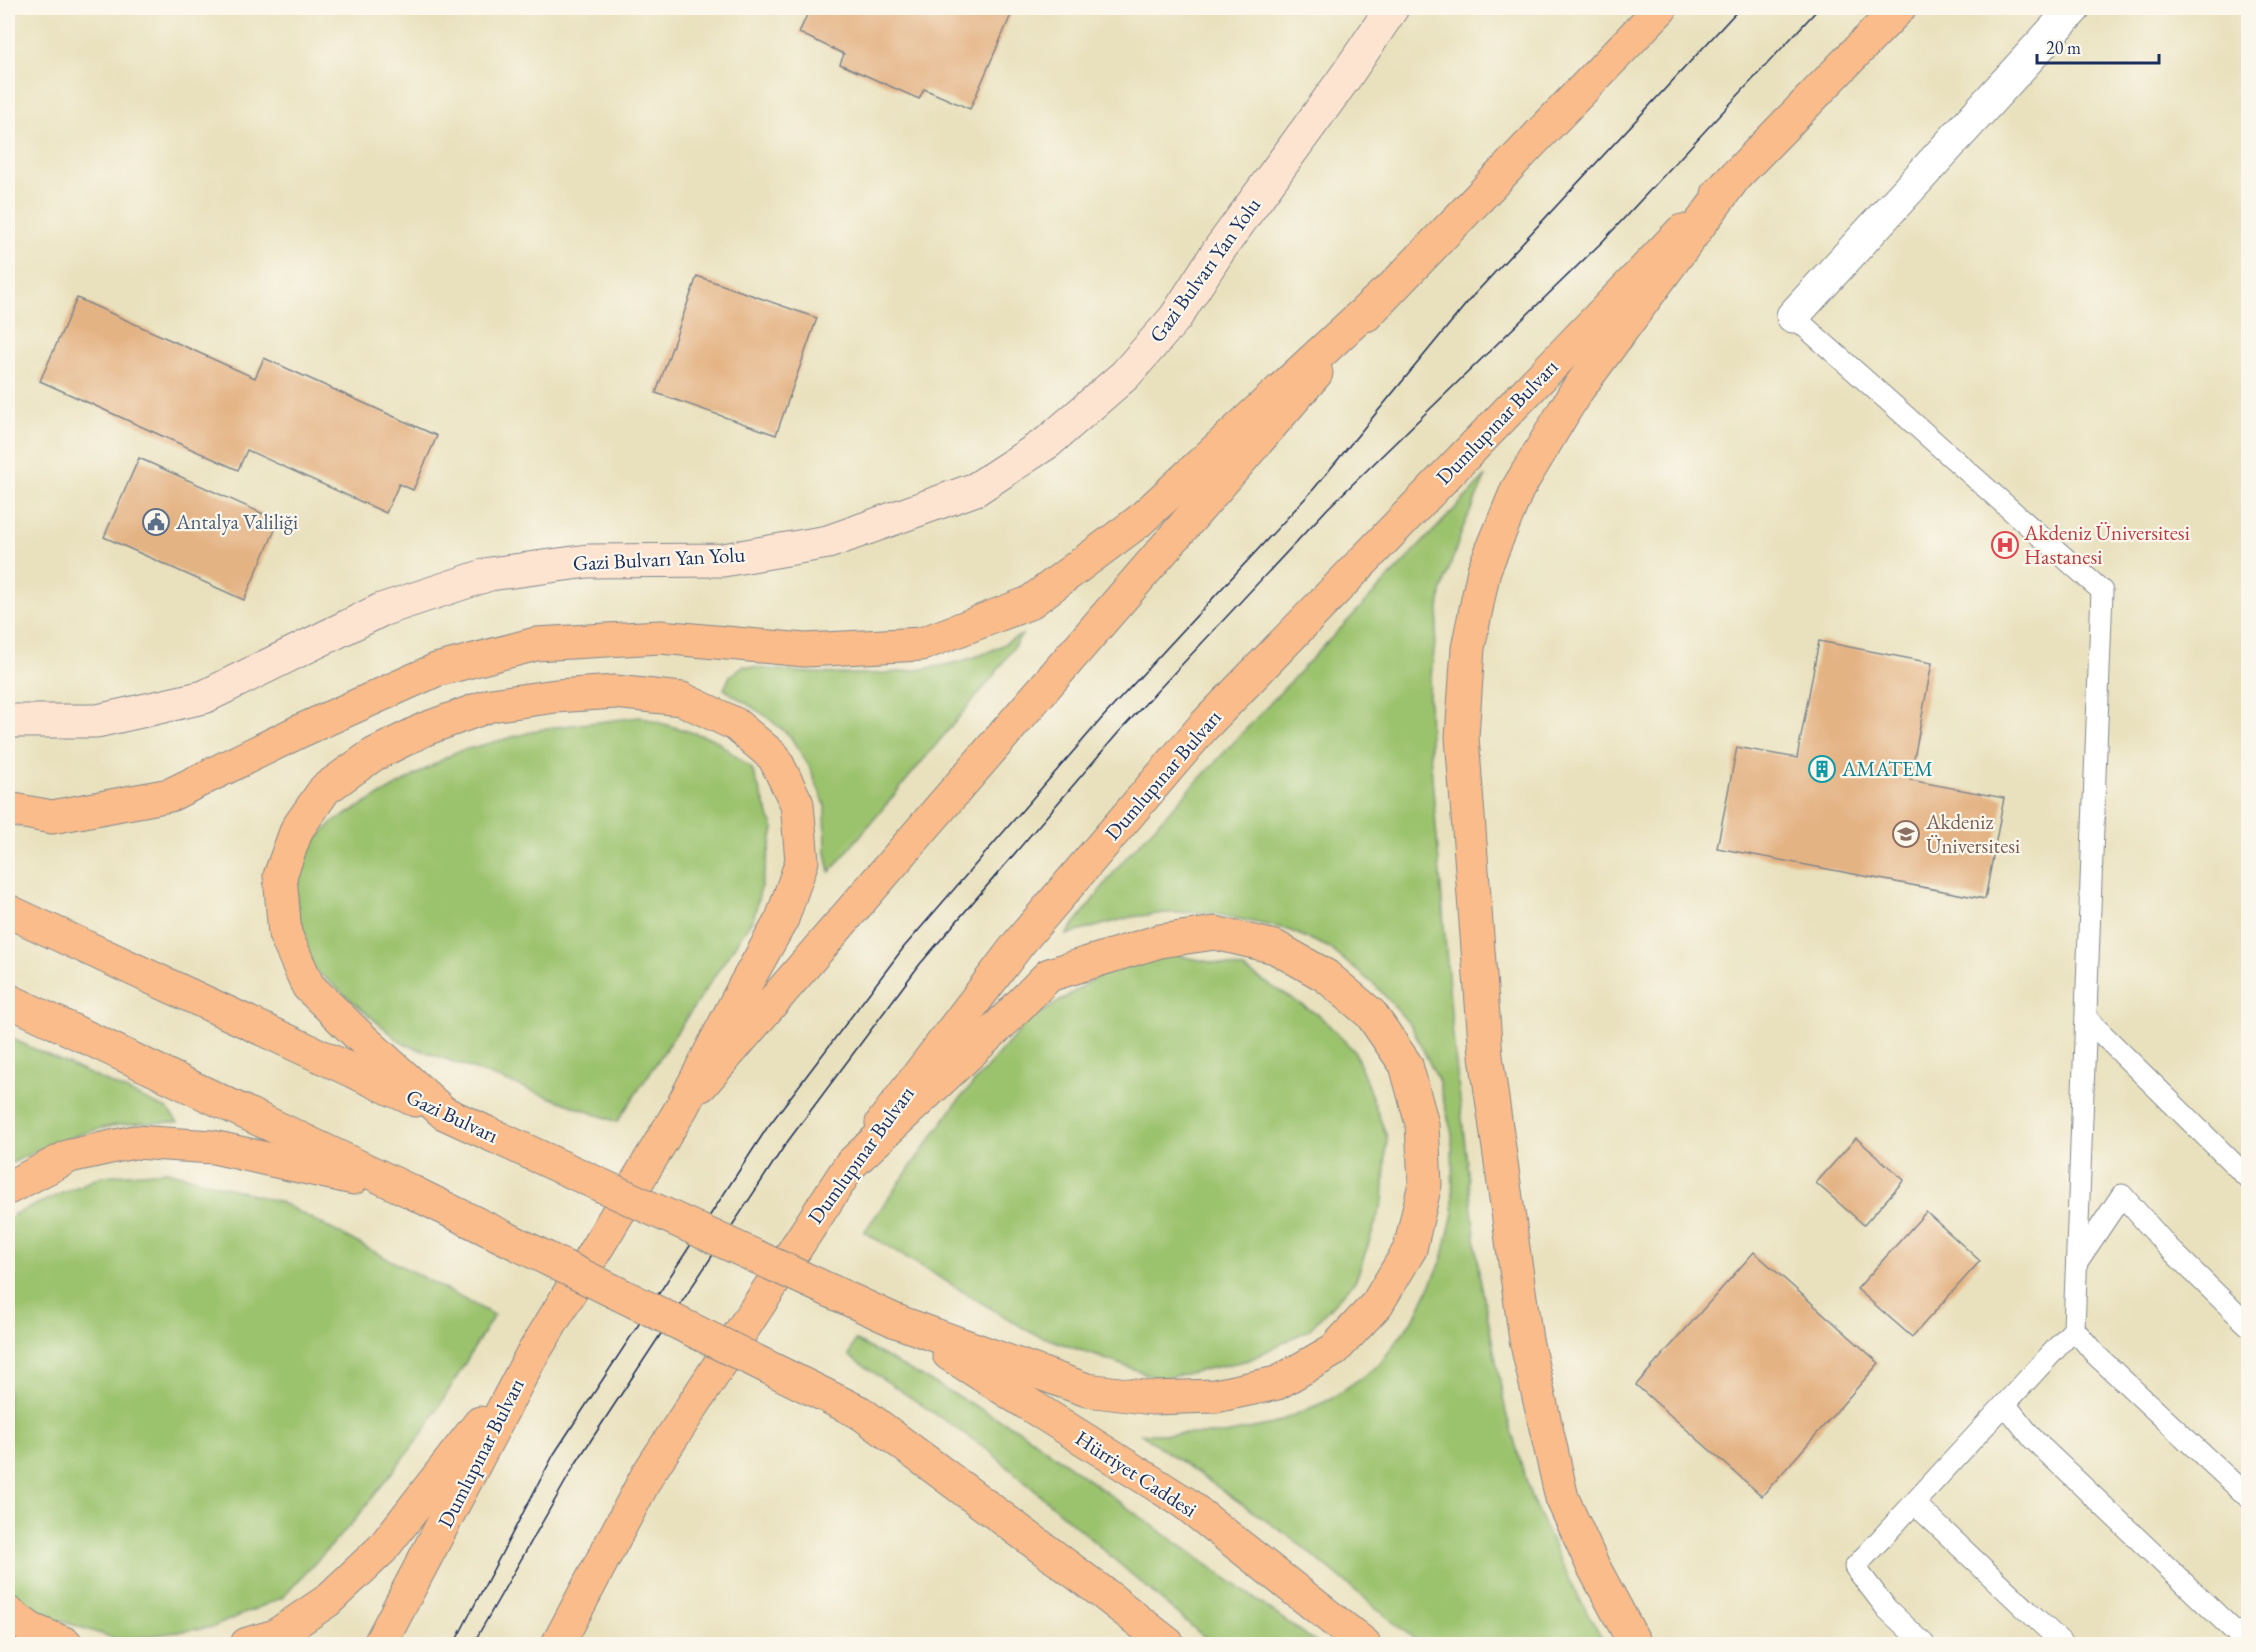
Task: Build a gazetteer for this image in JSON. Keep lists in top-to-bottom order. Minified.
{"streets":{"main road":["Gazi Bulvarı Yan Yolu","Dumlupınar Bulvarı","Gazi Bulvarı","Hürriyet Caddesi"]},"crossings":[["Gazi Bulvarı","Hürriyet Caddesi"]],"places":{"public building":["Antalya Valiliği"],"hospital":["Akdeniz Üniversitesi Hastanesi"],"building":["AMATEM"],"school or university":["Akdeniz Üniversitesi"]},"scale_bar":"20 m"}
